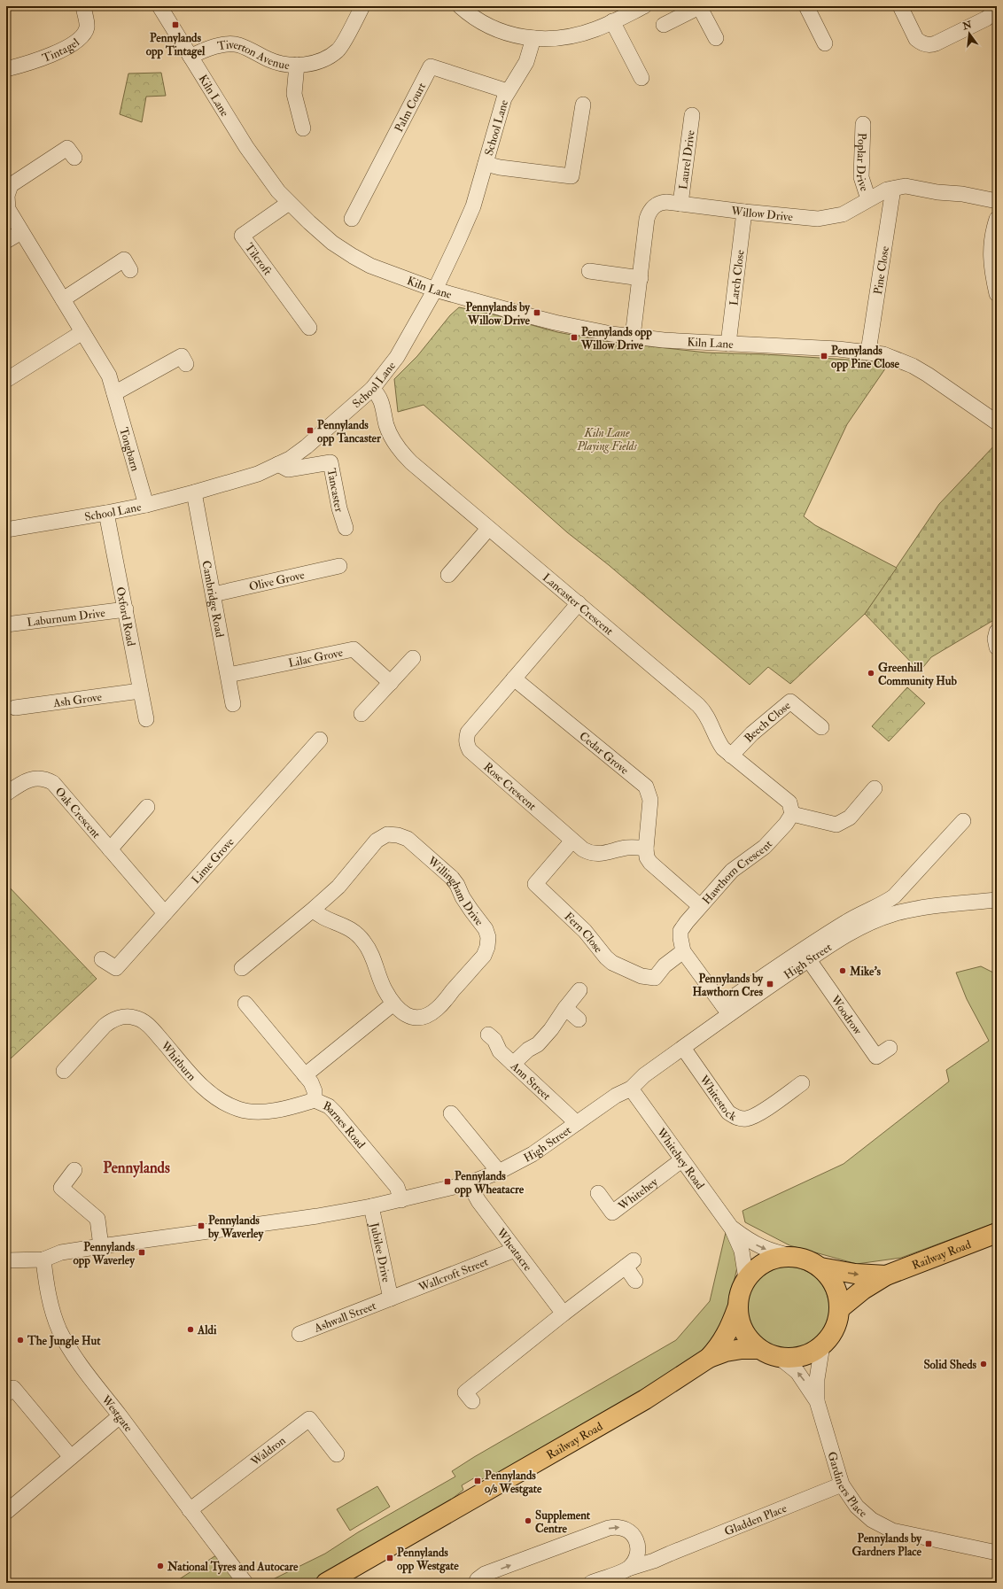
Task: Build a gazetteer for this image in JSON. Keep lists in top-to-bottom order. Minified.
{"streets":{"main road":["Railway Road"],"street":["Tintagel","Tiverton Avenue","Kiln Lane","Palm Court","School Lane","Laurel Drive","Poplar Drive","Willow Drive","Tilcroft","Pine Close","Larch Close","Tongbarn","Tancaster","Olive Grove","Cambridge Road","Lancaster Crescent","Oxford Road","Laburnum Drive","Lilac Grove","Ash Grove","Beech Close","Cedar Grove","Rose Crescent","Oak Crescent","Lime Grove","Hawthorn Crescent","Willingham Drive","Fern Close","High Street","Woodrow","Whitburn","Ann Street","Whitestock","Barnes Road","Whitehey Road","Whitehey","Wheatacre","Jubilee Drive","Wallcroft Street","Ashwall Street","Westgate","Waldron","Gardiners Place","Gladden Place"]},"crossings":[["Tiverton Avenue","Kiln Lane"],["Kiln Lane","School Lane"],["Kiln Lane","Willow Drive"],["Kiln Lane","Tilcroft"],["Kiln Lane","Pine Close"],["Kiln Lane","Larch Close"],["Palm Court","School Lane"],["School Lane","Tongbarn"],["School Lane","Tancaster"],["School Lane","Cambridge Road"],["School Lane","Lancaster Crescent"],["School Lane","Oxford Road"],["Laurel Drive","Willow Drive"],["Poplar Drive","Willow Drive"],["Willow Drive","Pine Close"],["Willow Drive","Larch Close"],["Olive Grove","Cambridge Road"],["Cambridge Road","Lilac Grove"],["Lancaster Crescent","Beech Close"],["Lancaster Crescent","Rose Crescent"],["Lancaster Crescent","Hawthorn Crescent"],["Oxford Road","Laburnum Drive"],["Oxford Road","Ash Grove"],["Cedar Grove","Rose Crescent"],["Rose Crescent","Fern Close"],["Oak Crescent","Lime Grove"],["Hawthorn Crescent","Fern Close"],["Hawthorn Crescent","High Street"],["High Street","Woodrow"],["High Street","Ann Street"],["High Street","Whitestock"],["High Street","Barnes Road"],["High Street","Whitehey Road"],["High Street","Wheatacre"],["High Street","Jubilee Drive"],["High Street","Westgate"],["Whitburn","Barnes Road"],["Whitehey Road","Whitehey"],["Wheatacre","Wallcroft Street"],["Jubilee Drive","Wallcroft Street"],["Jubilee Drive","Ashwall Street"],["Railway Road","Gardiners Place"],["Wallcroft Street","Ashwall Street"],["Westgate","Waldron"],["Gardiners Place","Gladden Place"]],"districts":["Pennylands"],"parks":["Kiln Lane Playing Fields"],"places":{"transit":["Pennylands opp Tintagel","Pennylands by Willow Drive","Pennylands opp Willow Drive","Pennylands opp Pine Close","Pennylands opp Tancaster","Pennylands by Hawthorn Cres","Pennylands opp Wheatacre","Pennylands by Waverley","Pennylands opp Waverley","Pennylands o/s Westgate","Pennylands by Gardners Place","Pennylands opp Westgate"],"other":["Greenhill Community Hub","Mike's","Aldi","The Jungle Hut","Solid Sheds","Supplement Centre","National Tyres and Autocare"]},"north":"top"}
